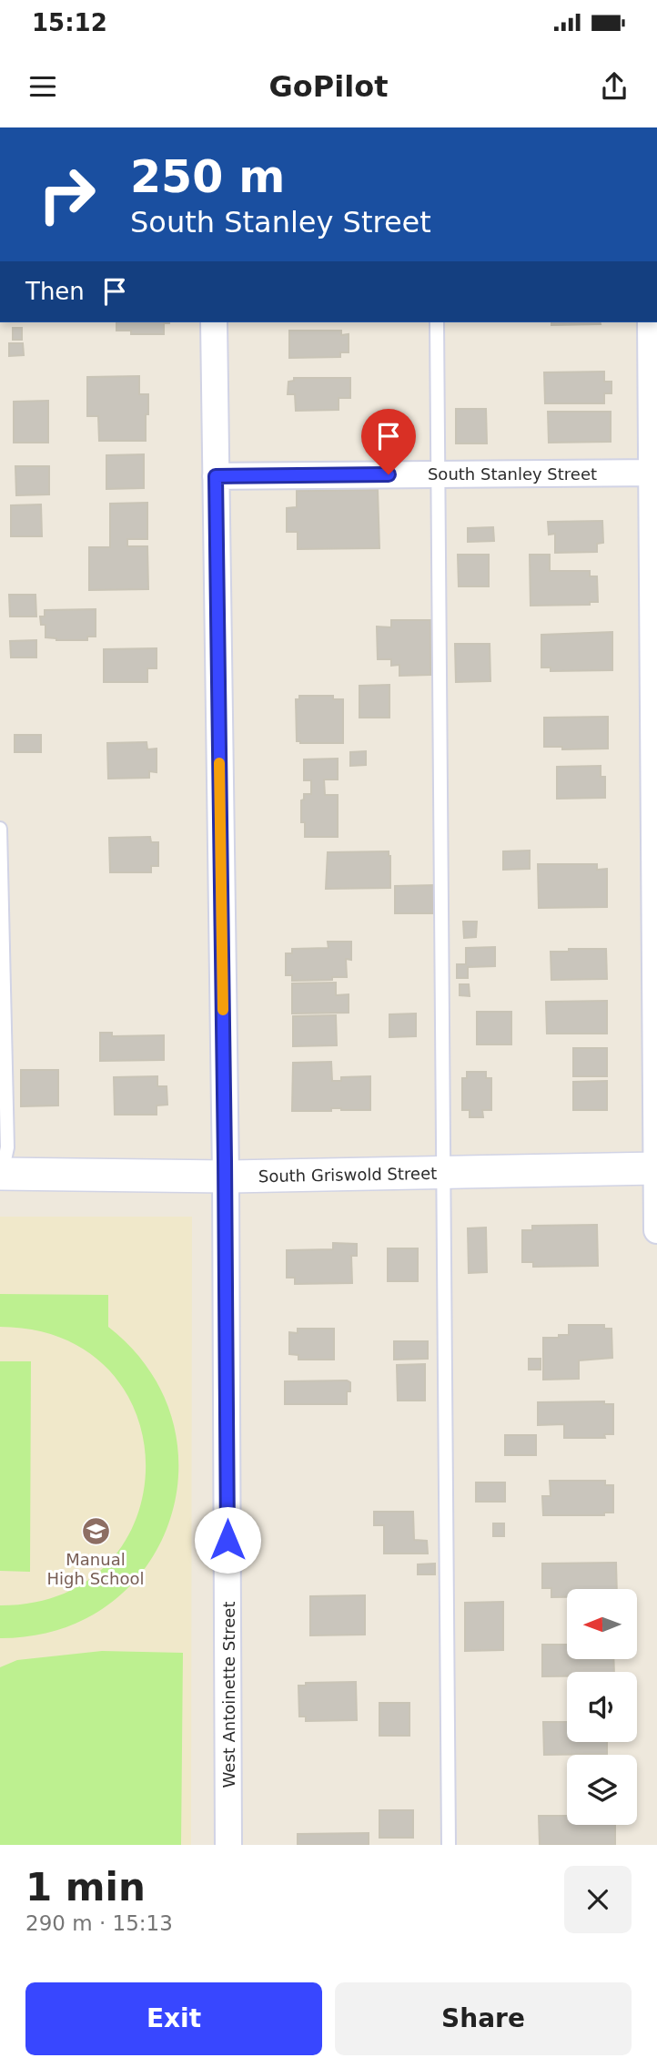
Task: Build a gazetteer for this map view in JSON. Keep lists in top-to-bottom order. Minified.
{"streets":{"street":["South Stanley Street","South Griswold Street","West Antoinette Street"]},"crossings":[["South Stanley Street","West Antoinette Street"],["South Griswold Street","West Antoinette Street"]],"places":{"school or university":["Manual High School"]},"north":"left","page":{"status":"15:12","header":"GoPilot","turn":["250 m","South Stanley Street"],"then":"Then","heading":["1 min","290 m · 15:13"],"buttons":["Exit","Share"]}}
